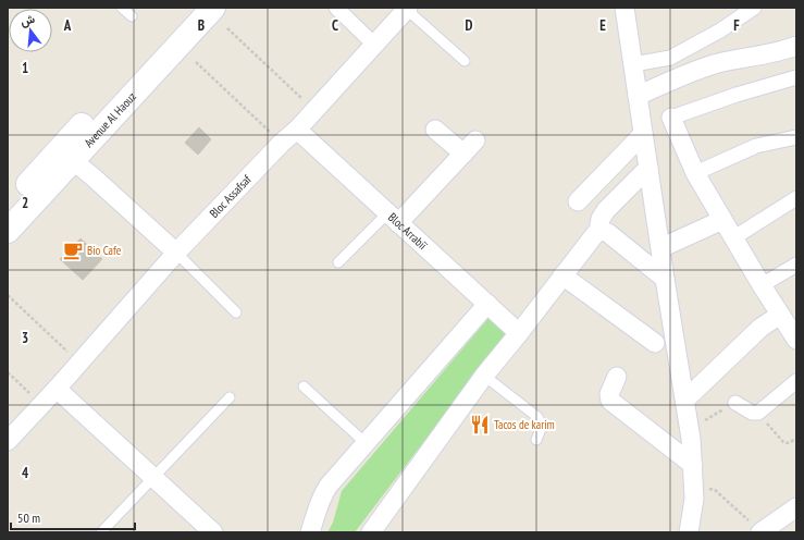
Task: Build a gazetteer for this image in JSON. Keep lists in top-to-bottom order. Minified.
{"streets":{"main road":["Avenue Al Haouz"],"street":["Bloc Assafsaf","Bloc Arrabiï"]},"crossings":[["Bloc Assafsaf","Bloc Arrabiï"]],"places":{"cafe":["Bio Cafe"],"restaurant":["Tacos de karim"]},"scale_bar":"50 m","north":"top","grid":{"columns":["A","B","C","D","E","F"],"rows":["1","2","3","4"]}}
